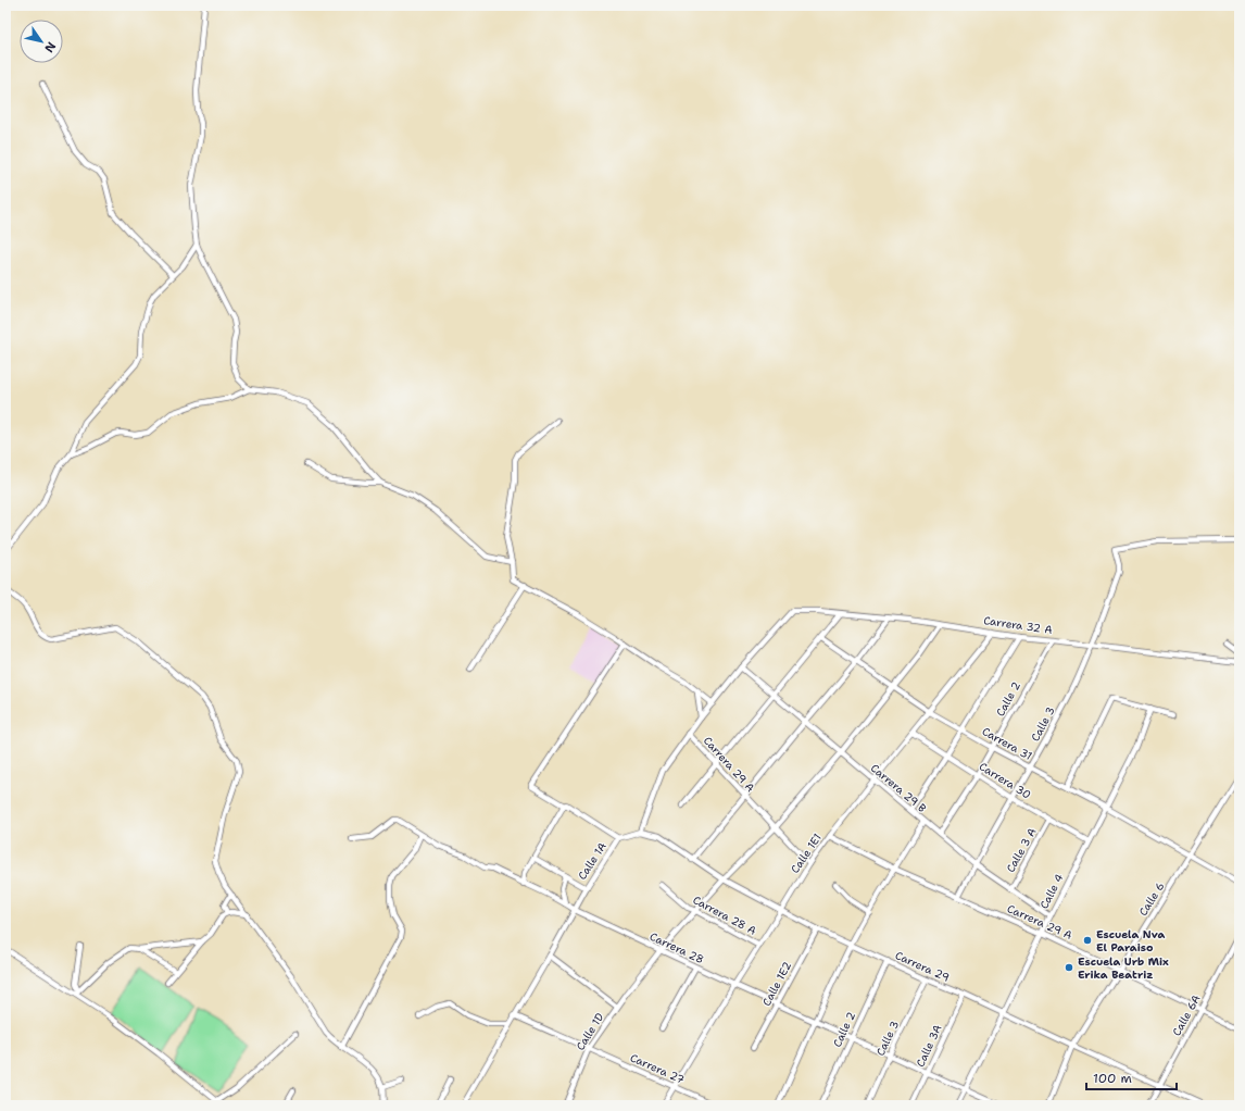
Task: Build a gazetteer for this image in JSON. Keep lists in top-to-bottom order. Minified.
{"streets":{"street":["Carrera 32 A","Calle 2","Calle 3","Carrera 31","Carrera 29 A","Carrera 30","Carrera 29 B","Calle 3 A","Calle 1E1","Calle 1A","Calle 4","Calle 6","Carrera 28 A","Carrera 28","Carrera 29","Calle 1E2","Calle 6A","Calle 1D","Calle 3A","Carrera 27"]},"crossings":[["Carrera 32 A","Calle 2"],["Carrera 32 A","Calle 3"],["Carrera 32 A","Carrera 29 B"],["Carrera 32 A","Calle 1E1"],["Carrera 32 A","Calle 1D"],["Calle 2","Carrera 31"],["Calle 2","Carrera 30"],["Calle 2","Carrera 29 B"],["Calle 2","Carrera 28"],["Calle 2","Carrera 29"],["Calle 3","Carrera 31"],["Calle 3","Carrera 29 A"],["Calle 3","Carrera 30"],["Calle 3","Carrera 29 B"],["Calle 3","Carrera 28"],["Calle 3","Carrera 29"],["Carrera 31","Calle 1E1"],["Carrera 31","Calle 4"],["Carrera 31","Calle 6"],["Carrera 31","Calle 1D"],["Carrera 29 A","Calle 1E1"],["Carrera 29 A","Calle 4"],["Carrera 29 A","Calle 6"],["Carrera 29 A","Calle 6A"],["Carrera 29 A","Calle 1D"],["Carrera 30","Calle 3 A"],["Carrera 30","Calle 1E1"],["Carrera 30","Calle 4"],["Carrera 29 B","Calle 3 A"],["Carrera 29 B","Calle 1E1"],["Carrera 29 B","Calle 4"],["Carrera 29 B","Calle 1D"],["Calle 1E1","Carrera 28 A"],["Calle 1E1","Carrera 28"],["Calle 1E1","Carrera 29"],["Calle 1E1","Carrera 27"],["Calle 1A","Carrera 28"],["Calle 1A","Carrera 29"],["Calle 1A","Carrera 27"],["Calle 4","Carrera 28"],["Calle 4","Carrera 29"],["Calle 6","Carrera 29"],["Carrera 28 A","Calle 1D"],["Carrera 28","Calle 1E2"],["Carrera 28","Calle 1D"],["Carrera 28","Calle 3A"],["Carrera 29","Calle 1E2"],["Carrera 29","Calle 6A"],["Carrera 29","Calle 1D"],["Carrera 29","Calle 3A"],["Calle 1D","Carrera 27"]],"places":["Escuela Nva El Paraiso","Escuela Urb Mix Erika Beatriz"],"scale_bar":"100 m","north":"bottom right"}
